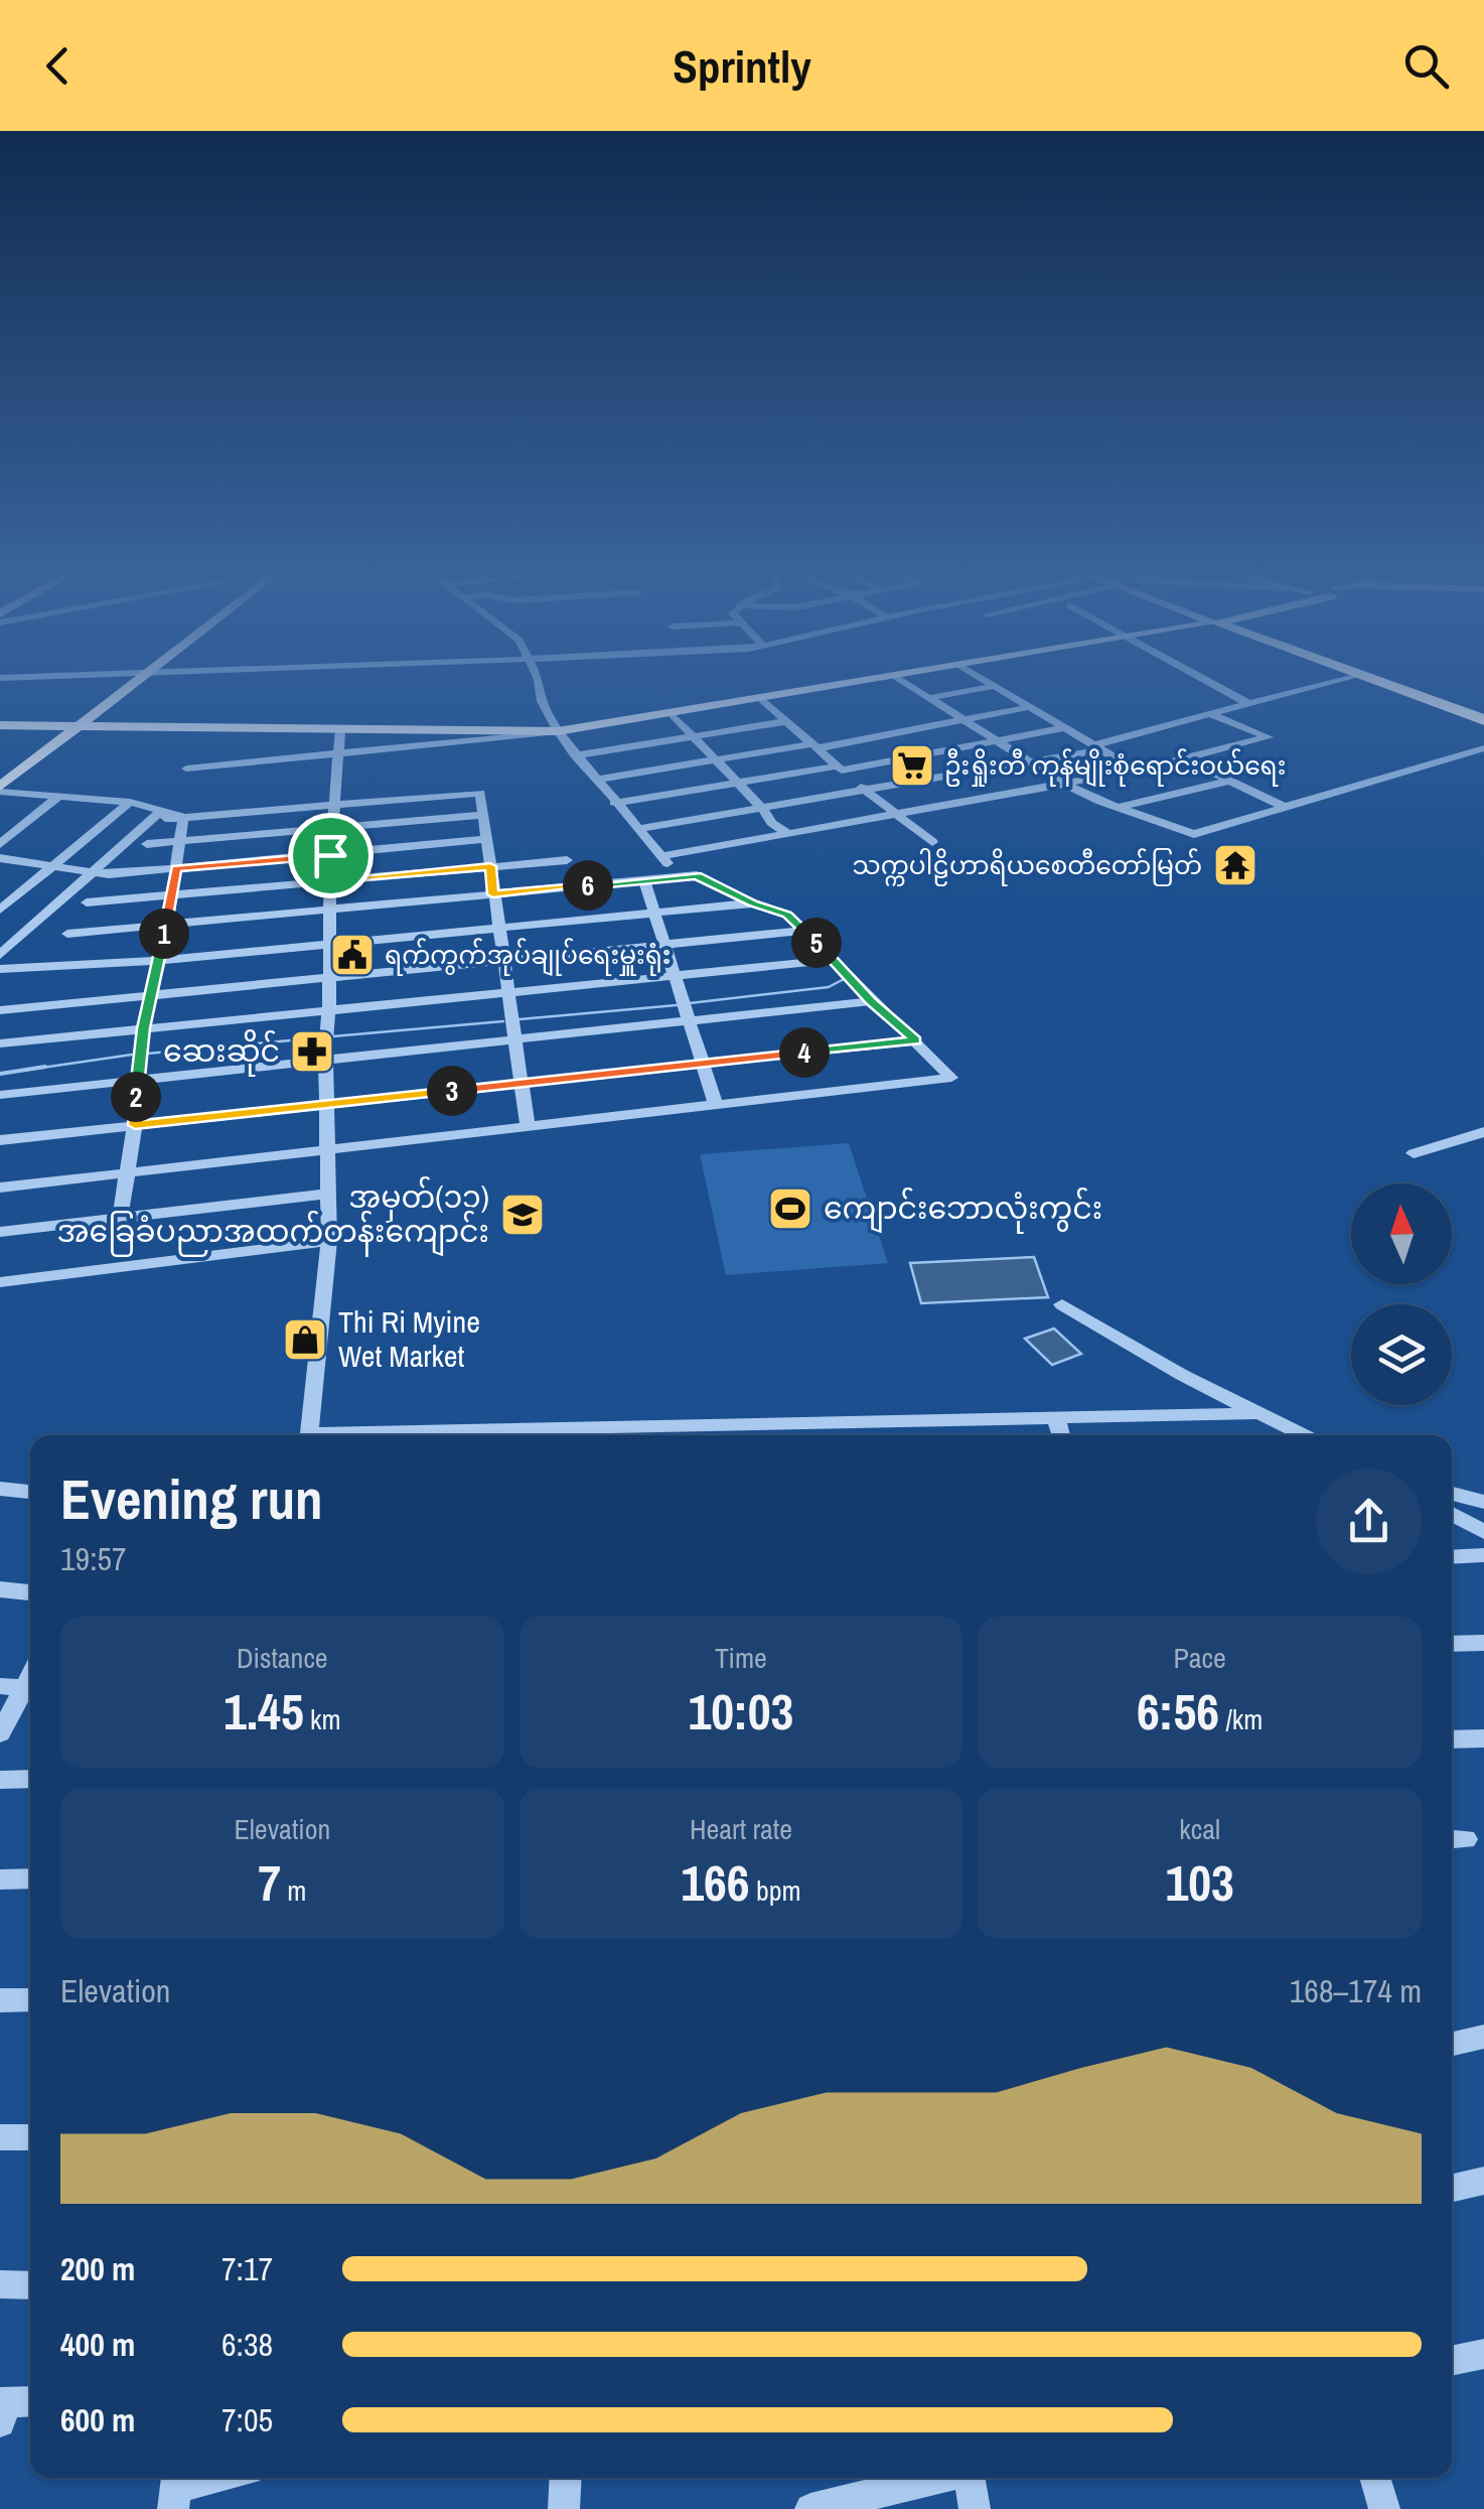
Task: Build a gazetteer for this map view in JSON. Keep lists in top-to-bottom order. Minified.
{"places":{"supermarket":["ဦးရှိုးတီ ကုန်မျိုးစုံရောင်းဝယ်ရေး"],"temple":["သက္ကပါဠိဟာရိယစေတီတော်မြတ်"],"public building":["ရက်ကွက်အုပ်ချုပ်ရေးမှူးရုံး"],"pharmacy":["ဆေးဆိုင်"],"sports":["ကျောင်းဘောလုံးကွင်း"],"school or university":["အမှတ်(၁၁) အခြေခံပညာအထက်တန်းကျောင်း"],"shop":["Thi Ri Myine Wet Market"]},"north":"top","page":{"header":"Sprintly","pins":["6","1","5","4","3","2"],"heading":["Evening run","19:57"],"stats":[["Distance","1.45 km"],["Time","10:03"],["Pace","6:56 /km"],["Elevation","7 m"],["Heart rate","166 bpm"],["kcal","103"]],"chart":["Elevation","168–174 m"],"list":[{"name":"200 m","note":"7:17"},{"name":"400 m","note":"6:38"},{"name":"600 m","note":"7:05"}]}}
